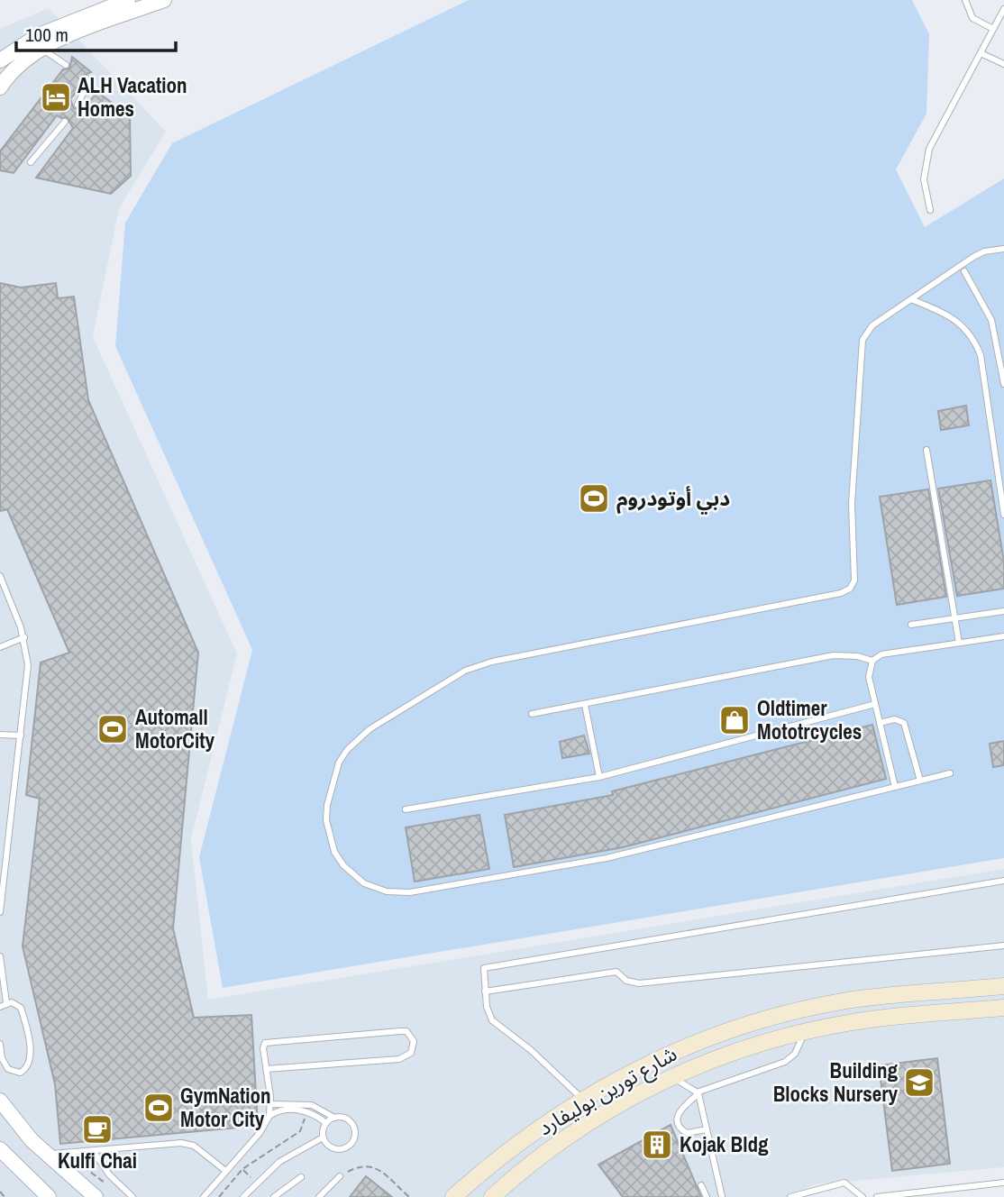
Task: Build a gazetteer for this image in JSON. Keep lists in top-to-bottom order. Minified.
{"streets":{"main road":["شارع تورين بوليفارد"]},"places":{"hotel":["ALH Vacation Homes"],"sports":["دبي أوتودروم","Automall MotorCity","GymNation Motor City"],"shop":["Oldtimer Mototrcycles"],"school or university":["Building Blocks Nursery"],"cafe":["Kulfi Chai"],"building":["Kojak Bldg"]},"scale_bar":"100 m"}
